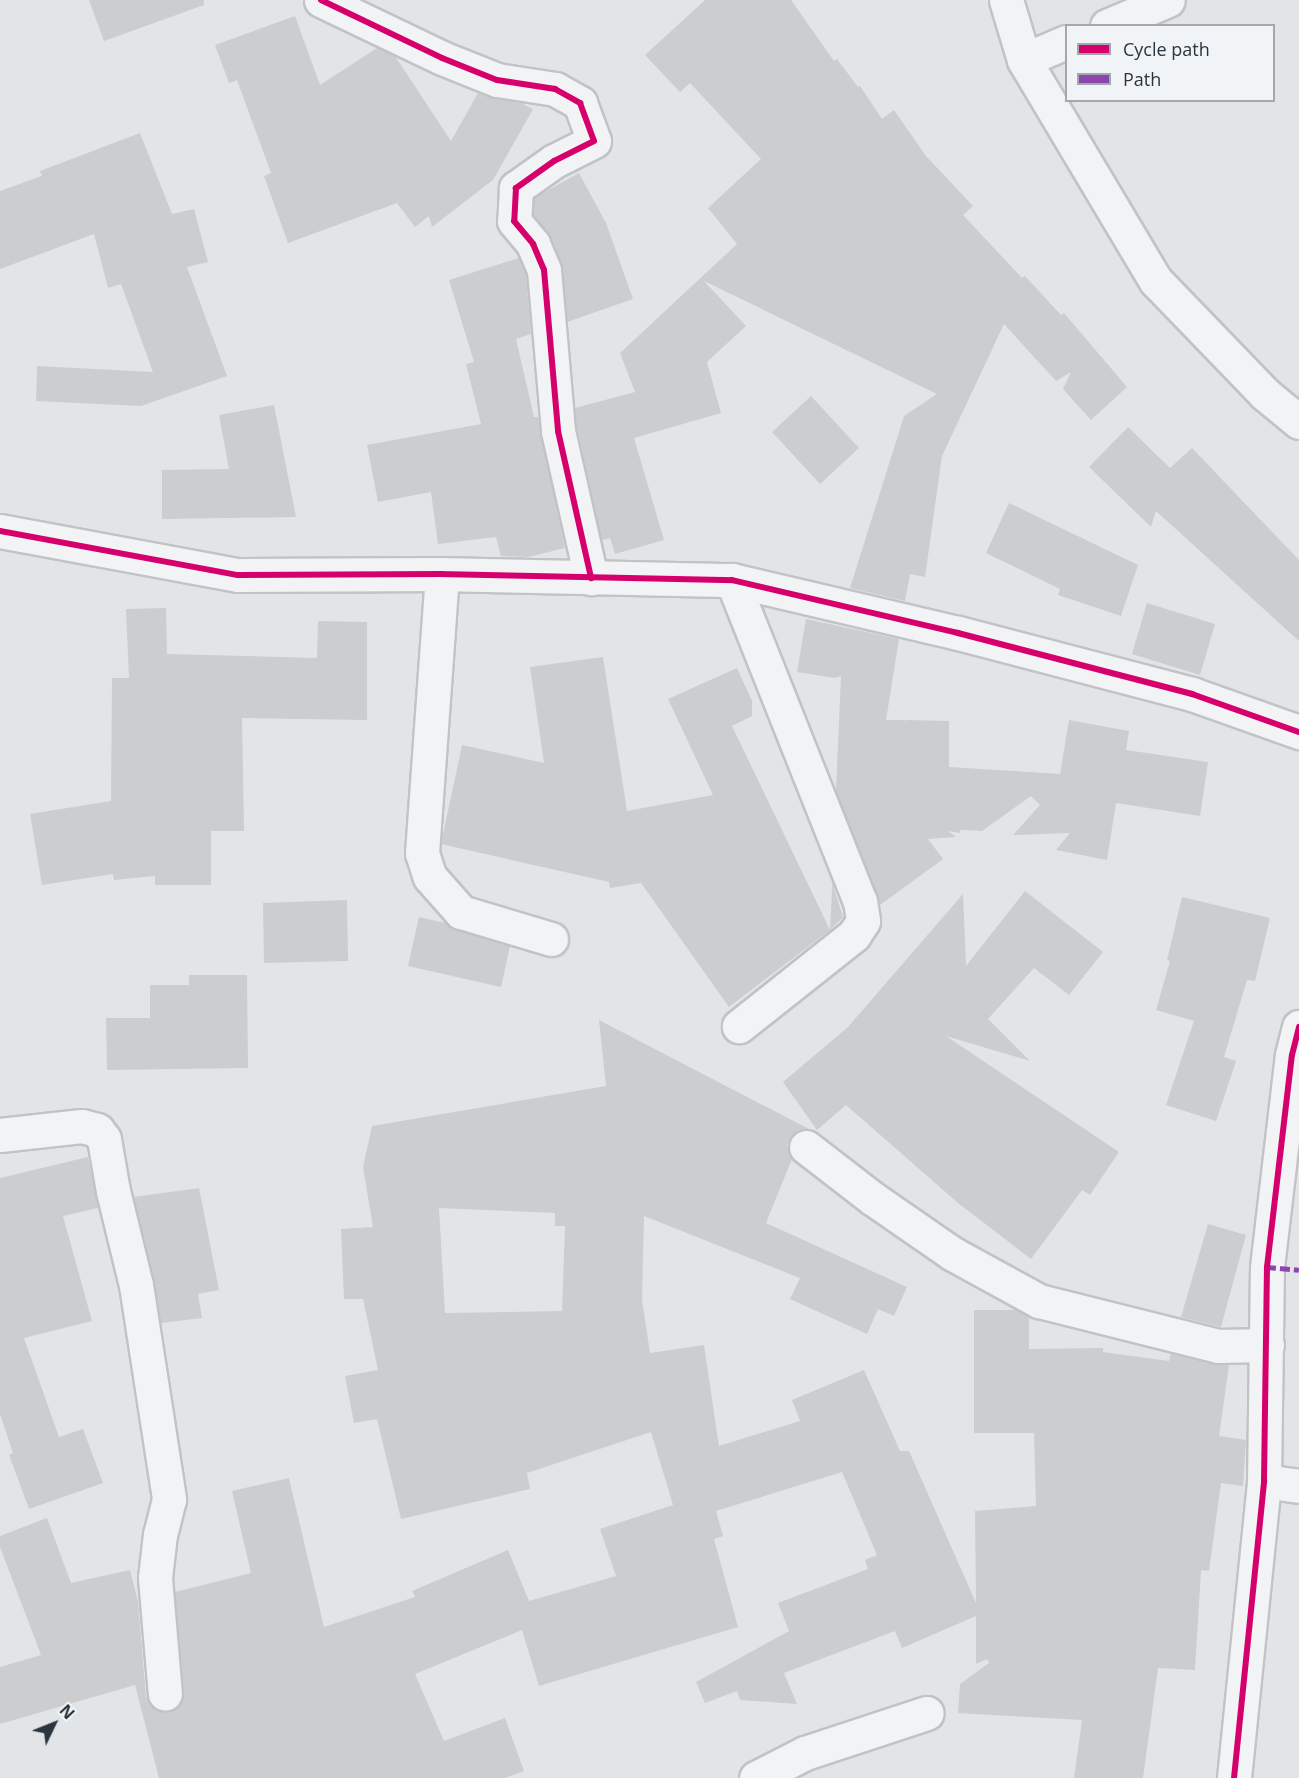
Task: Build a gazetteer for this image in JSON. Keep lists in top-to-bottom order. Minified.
{"legend":["Cycle path","Path"],"north":"top right"}
